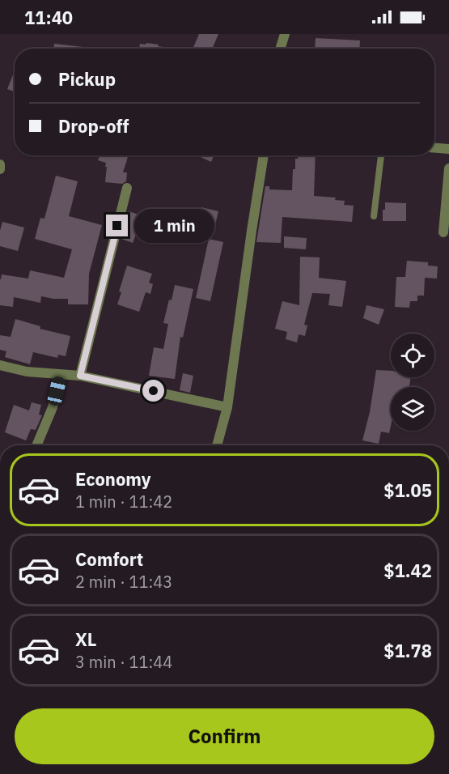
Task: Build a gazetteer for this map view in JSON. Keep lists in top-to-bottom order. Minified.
{"page":{"status":"11:40","banner":["Pickup","Drop-off"],"bubble":"1 min","list":[{"name":"Economy","note":"1 min · 11:42","value":"$1.05"},{"name":"Comfort","note":"2 min · 11:43","value":"$1.42"},{"name":"XL","note":"3 min · 11:44","value":"$1.78"}],"buttons":"Confirm"}}
